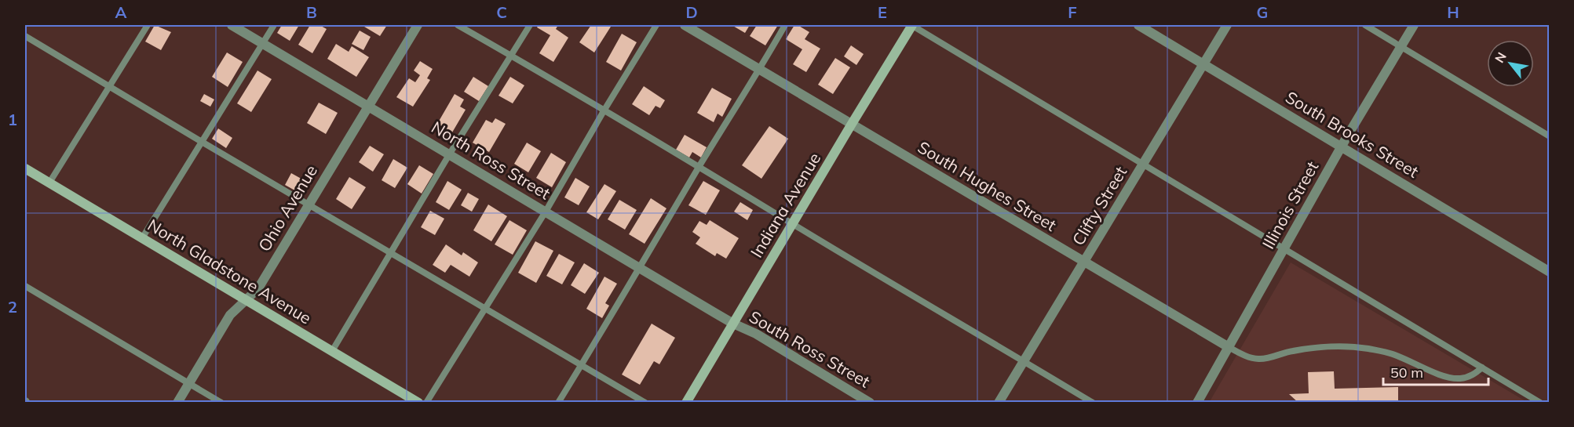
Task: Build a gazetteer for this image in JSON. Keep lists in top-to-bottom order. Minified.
{"streets":{"street":["South Brooks Street","North Ross Street","South Hughes Street","Indiana Avenue","Illinois Street","Clifty Street","Ohio Avenue","North Gladstone Avenue","South Ross Street"]},"crossings":[["South Brooks Street","Illinois Street"],["South Brooks Street","Clifty Street"],["North Ross Street","Indiana Avenue"],["North Ross Street","Ohio Avenue"],["North Ross Street","South Ross Street"],["South Hughes Street","Indiana Avenue"],["South Hughes Street","Illinois Street"],["South Hughes Street","Clifty Street"],["Indiana Avenue","South Ross Street"],["Ohio Avenue","North Gladstone Avenue"]],"scale_bar":"50 m","north":"top left","grid":{"columns":["A","B","C","D","E","F","G","H"],"rows":["1","2"]}}
